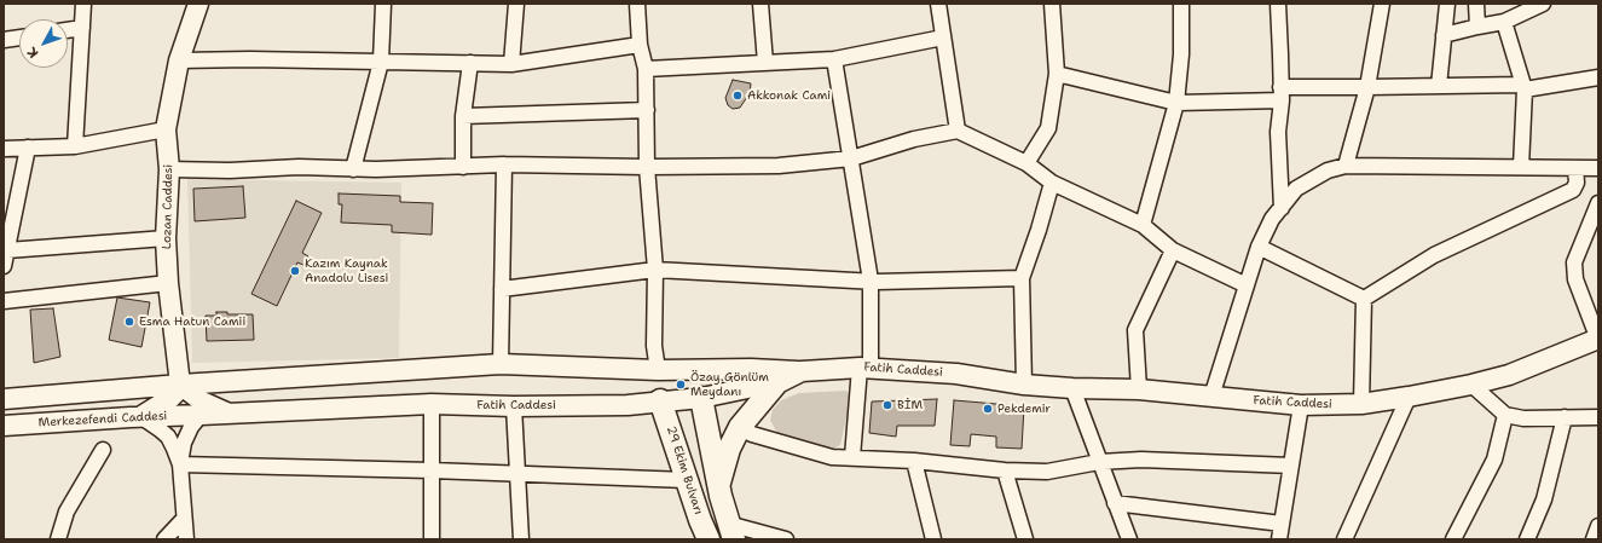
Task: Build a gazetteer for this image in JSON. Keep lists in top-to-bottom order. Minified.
{"streets":{"main road":["Lozan Caddesi","Fatih Caddesi","Merkezefendi Caddesi","29 Ekim Bulvarı"]},"crossings":[["Fatih Caddesi","Merkezefendi Caddesi"],["Fatih Caddesi","29 Ekim Bulvarı"]],"places":["Akkonak Cami","Kazım Kaynak Anadolu Lisesi","Esma Hatun Camii","Özay Gönlüm Meydanı","BİM","Pekdemir"],"north":"bottom left"}
